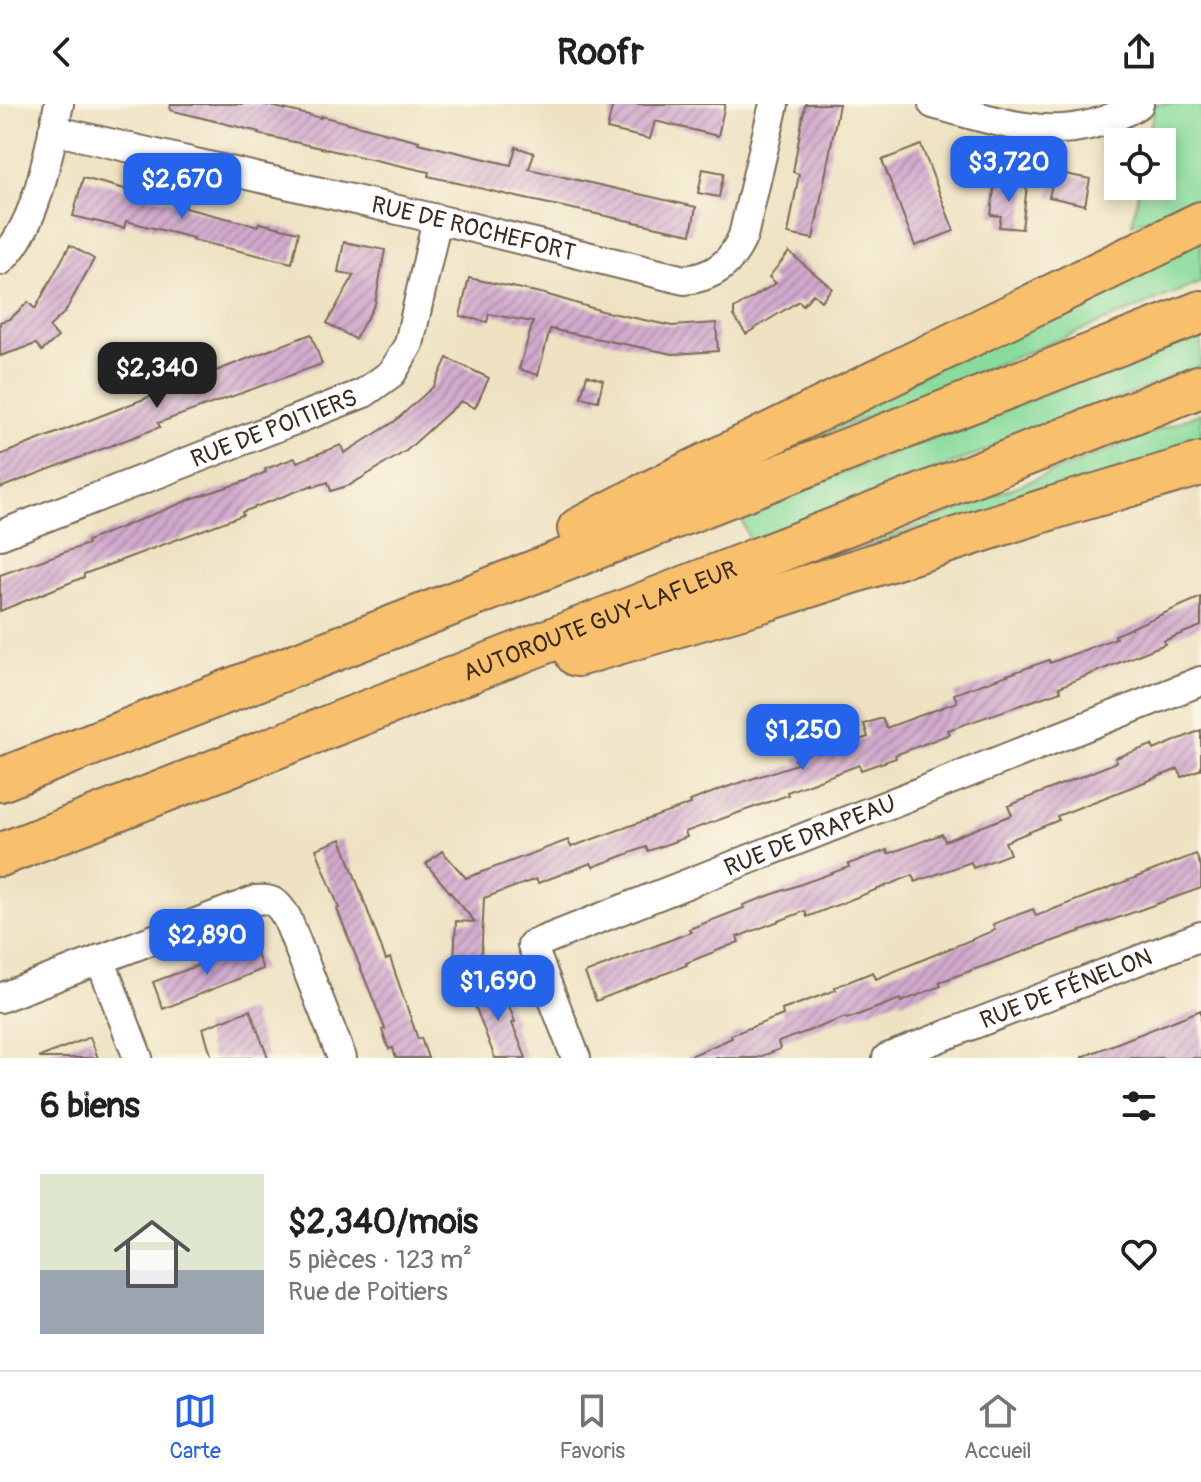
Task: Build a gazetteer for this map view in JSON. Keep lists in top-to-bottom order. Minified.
{"streets":{"highway":["AUTOROUTE GUY-LAFLEUR"],"street":["RUE DE ROCHEFORT","RUE DE POITIERS","RUE DE DRAPEAU","RUE DE FÉNELON"]},"crossings":[["RUE DE ROCHEFORT","RUE DE POITIERS"]],"page":{"header":"Roofr","price":["$3,720","$2,670","$2,340","$1,250","$2,890","$1,690"],"heading":"6 biens","list":[{"name":"$2,340/mois","note":"5 pièces · 123 m² · Rue de Poitiers"}],"tabs":["Carte","Favoris","Accueil"]}}
